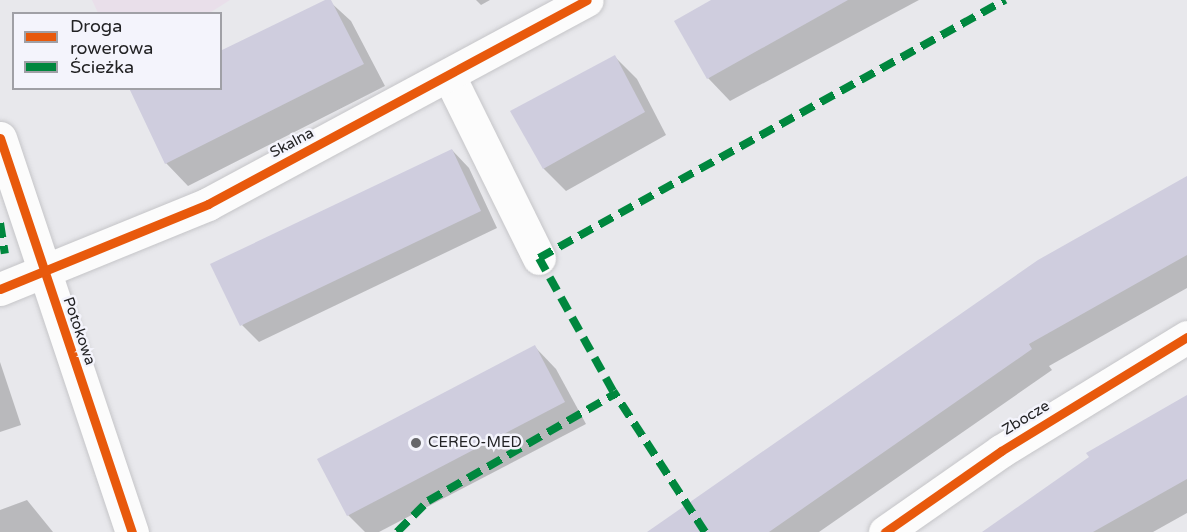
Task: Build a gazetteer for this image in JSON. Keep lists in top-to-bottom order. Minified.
{"streets":{"street":["Skalna","Potokowa","Zbocze"]},"crossings":[["Skalna","Potokowa"]],"places":["CEREO-MED"],"legend":["Droga rowerowa","Ścieżka"]}
